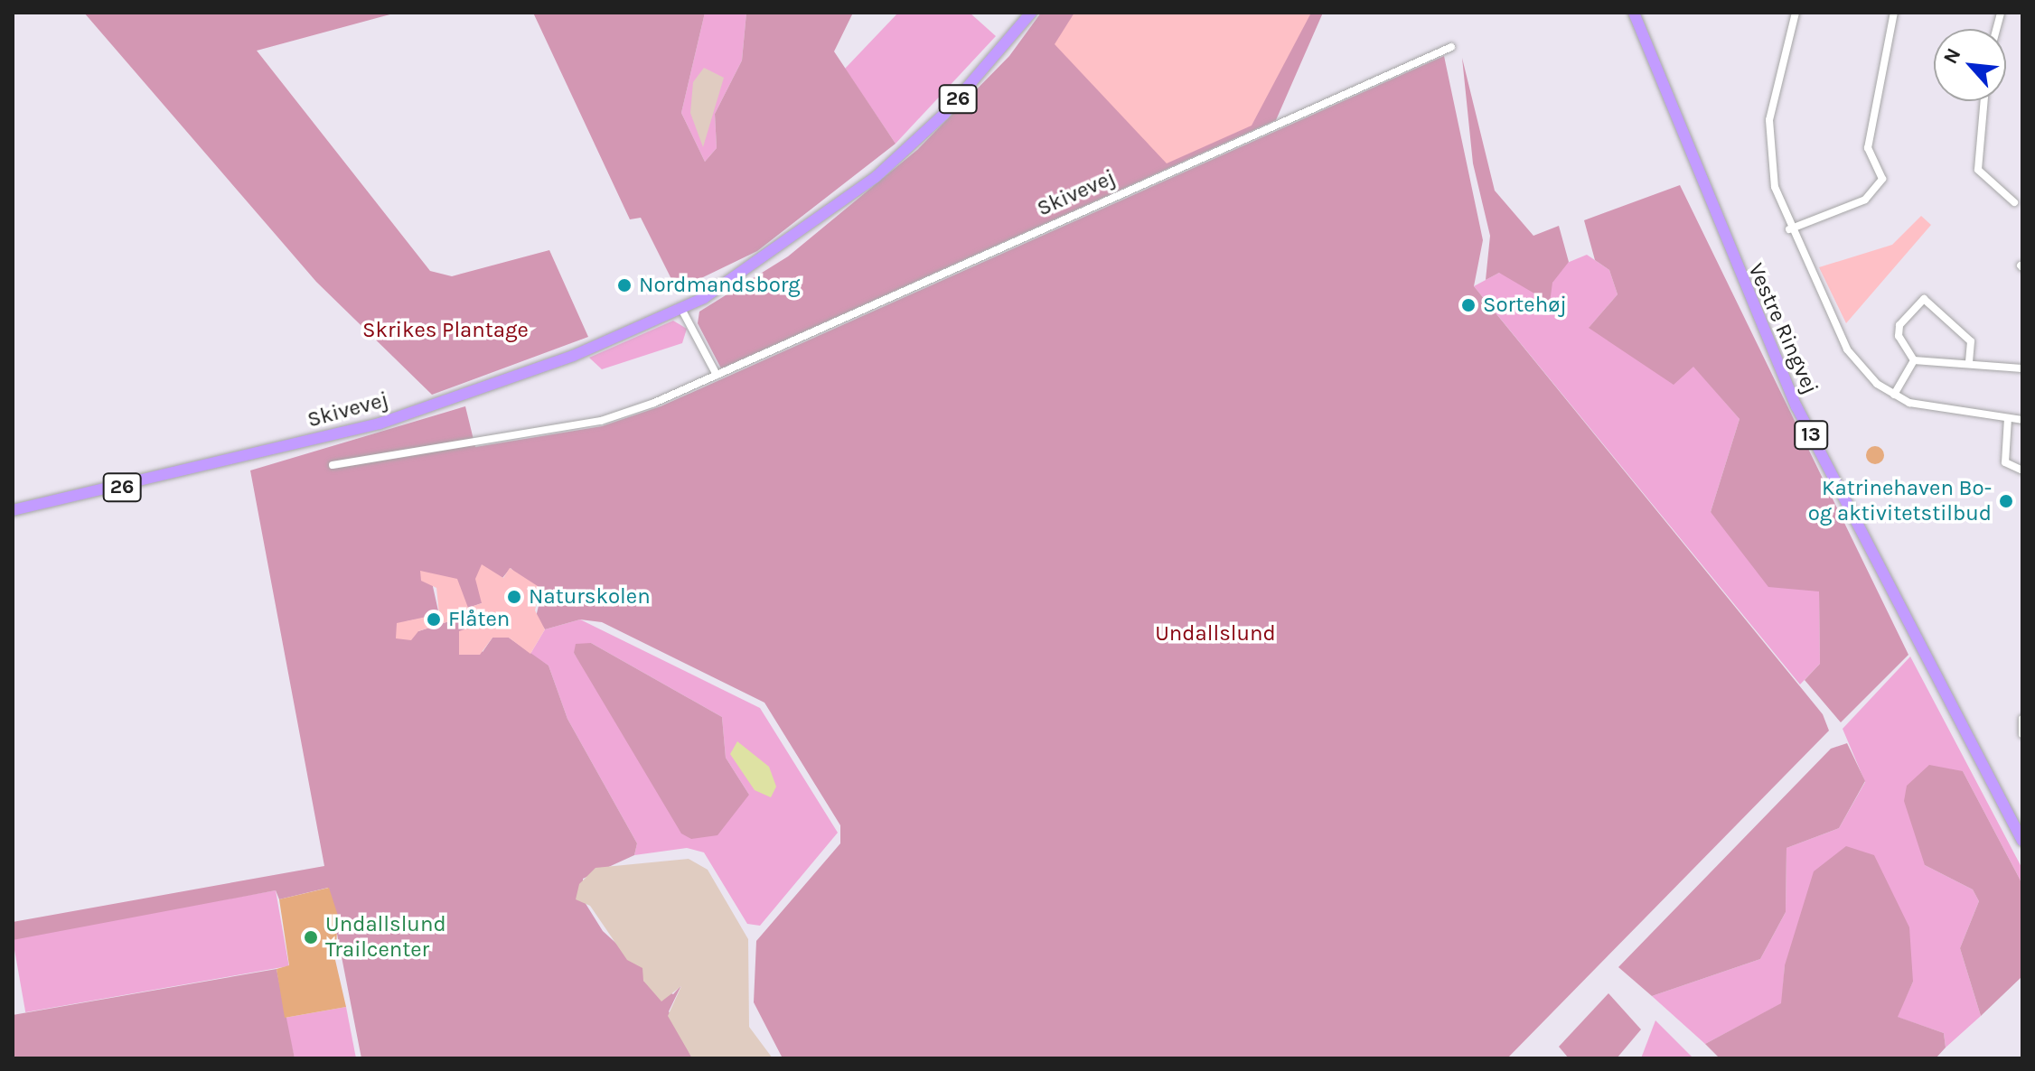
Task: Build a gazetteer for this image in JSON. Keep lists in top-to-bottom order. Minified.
{"streets":{"main road":["26","Skivevej","Vestre Ringvej","13"]},"parks":["Skrikes Plantage","Undallslund"],"places":["Nordmandsborg","Sortehøj","Katrinehaven Bo- og aktivitetstilbud","Naturskolen","Flåten","Undallslund Trailcenter"],"north":"top left"}
